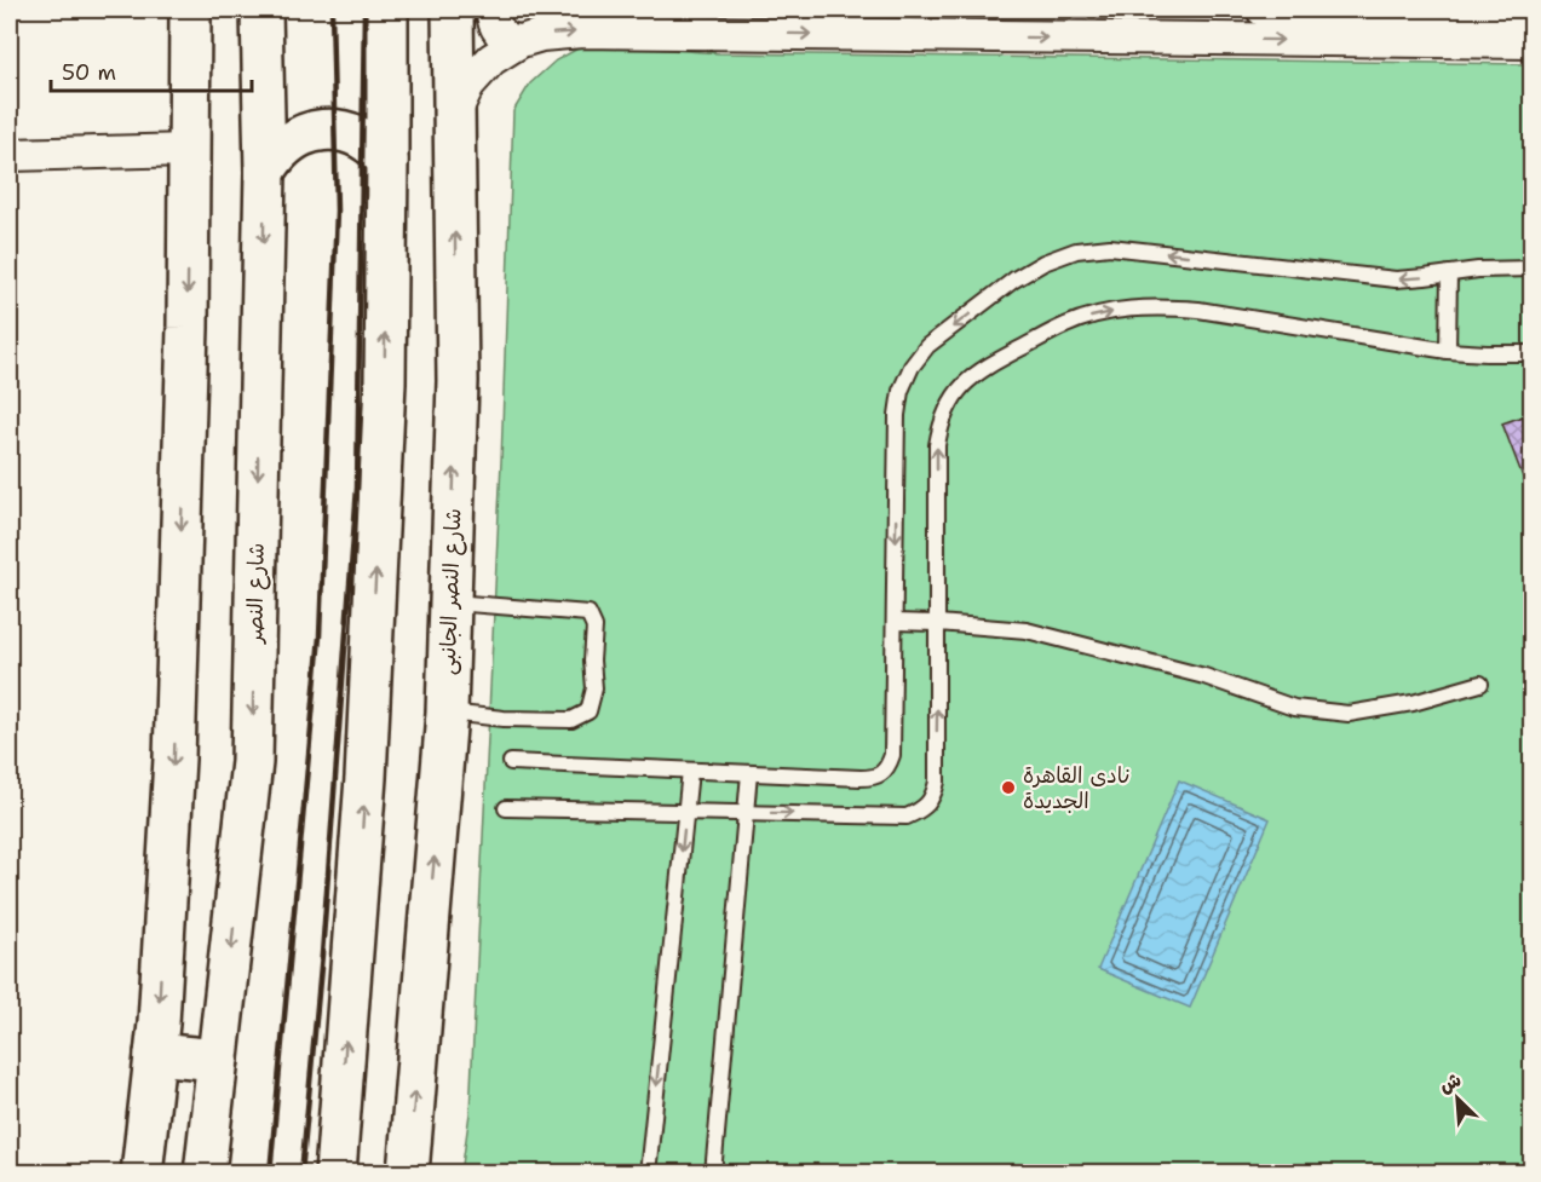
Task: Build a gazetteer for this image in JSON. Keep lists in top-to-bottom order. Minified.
{"streets":{"main road":["شارع النصر الجانبى","شارع النصر"]},"places":["نادى القاهرة الجديدة"],"scale_bar":"50 m","north":"top left"}
